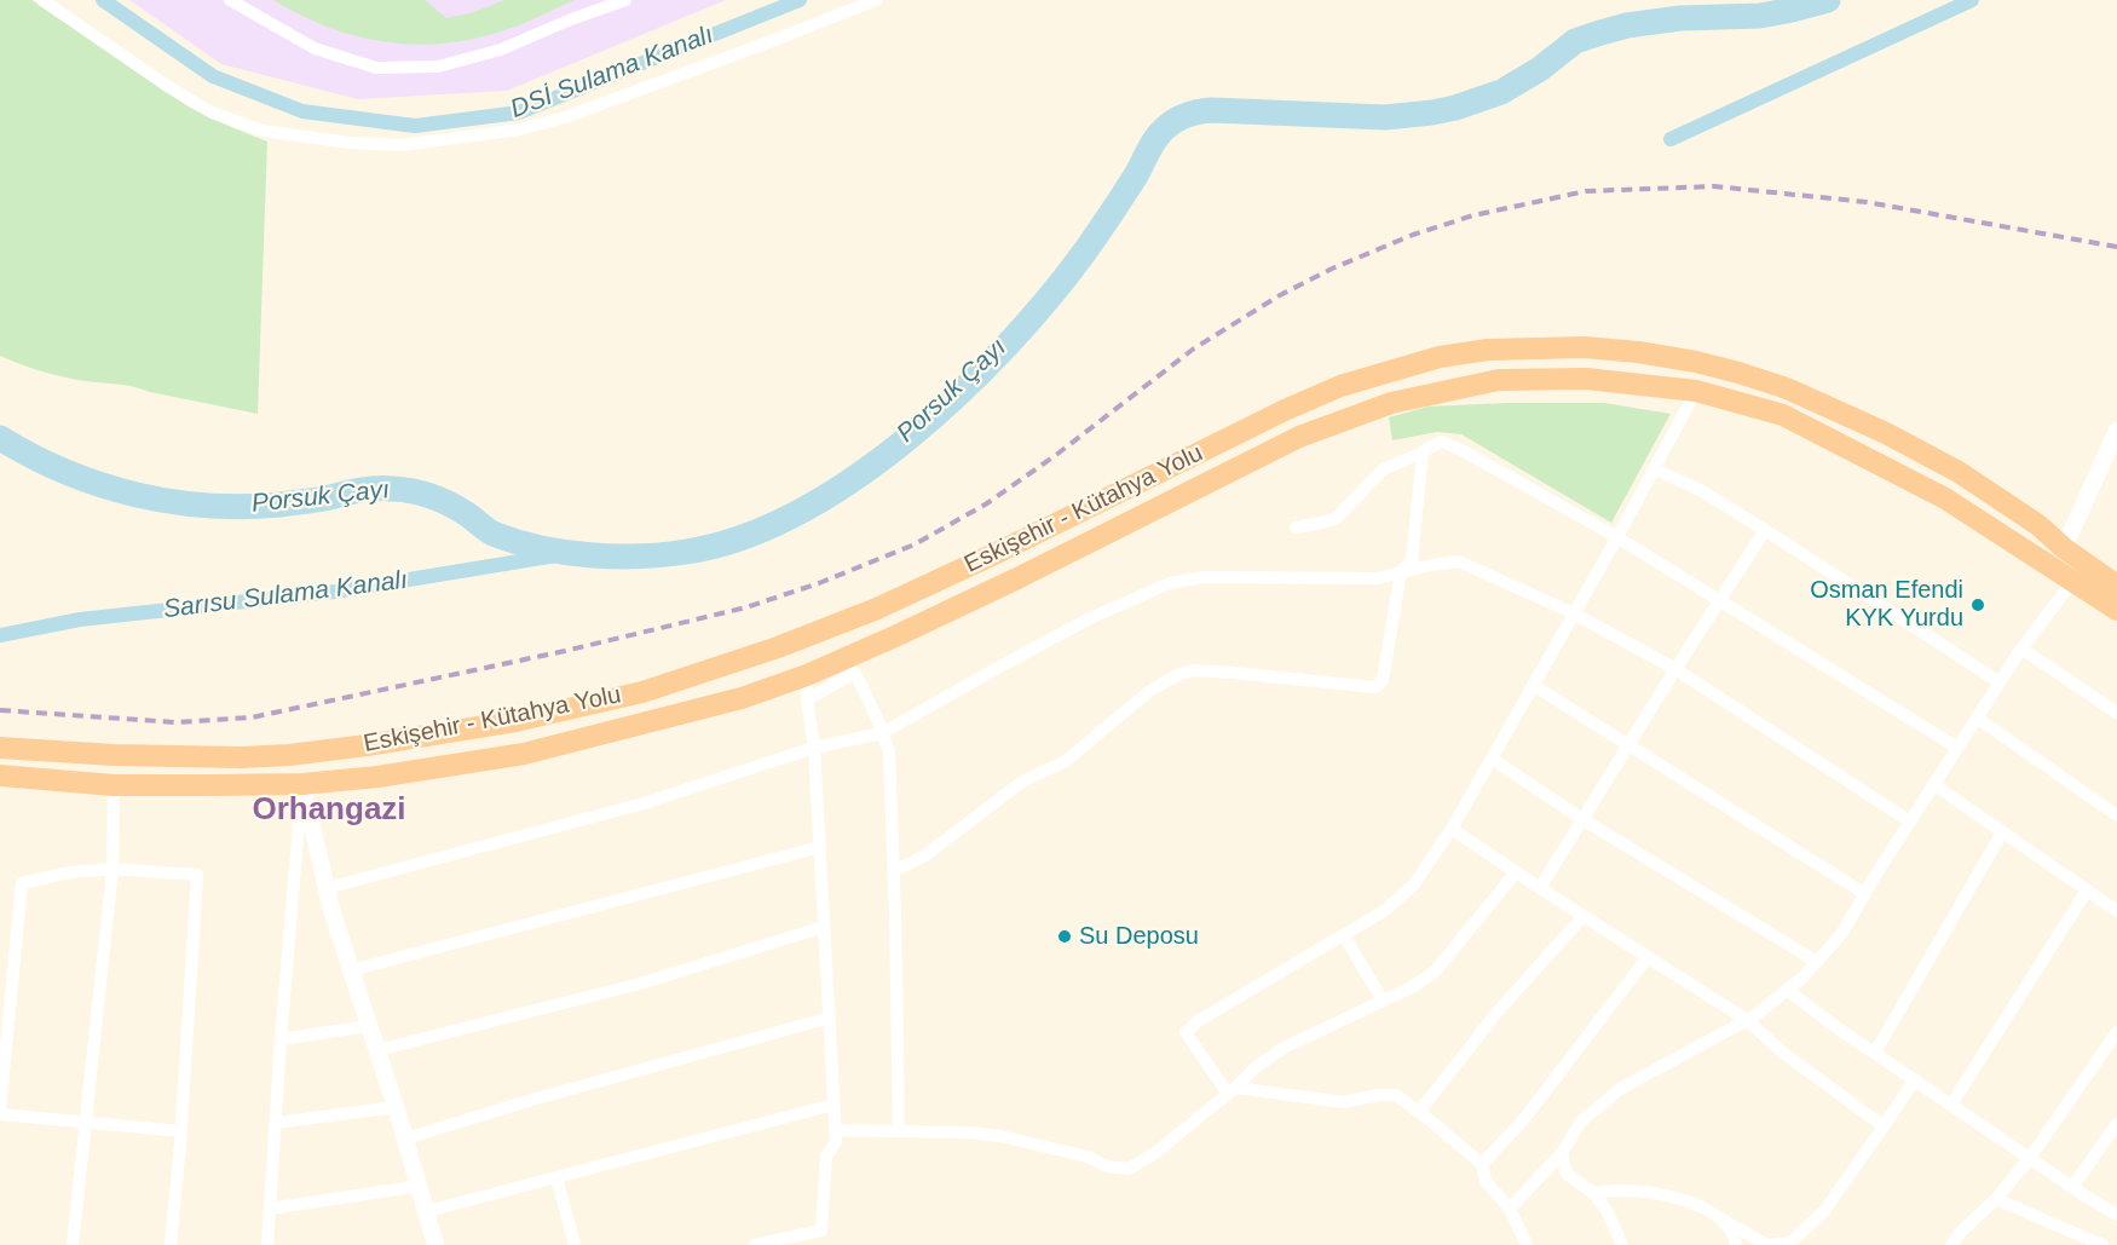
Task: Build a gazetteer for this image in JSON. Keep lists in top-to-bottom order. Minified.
{"streets":{"highway":["Eskişehir - Kütahya Yolu"]},"districts":["Orhangazi"],"water":["DSİ Sulama Kanalı","Porsuk Çayı","Sarısu Sulama Kanalı"],"places":["Osman Efendi KYK Yurdu","Su Deposu"]}
